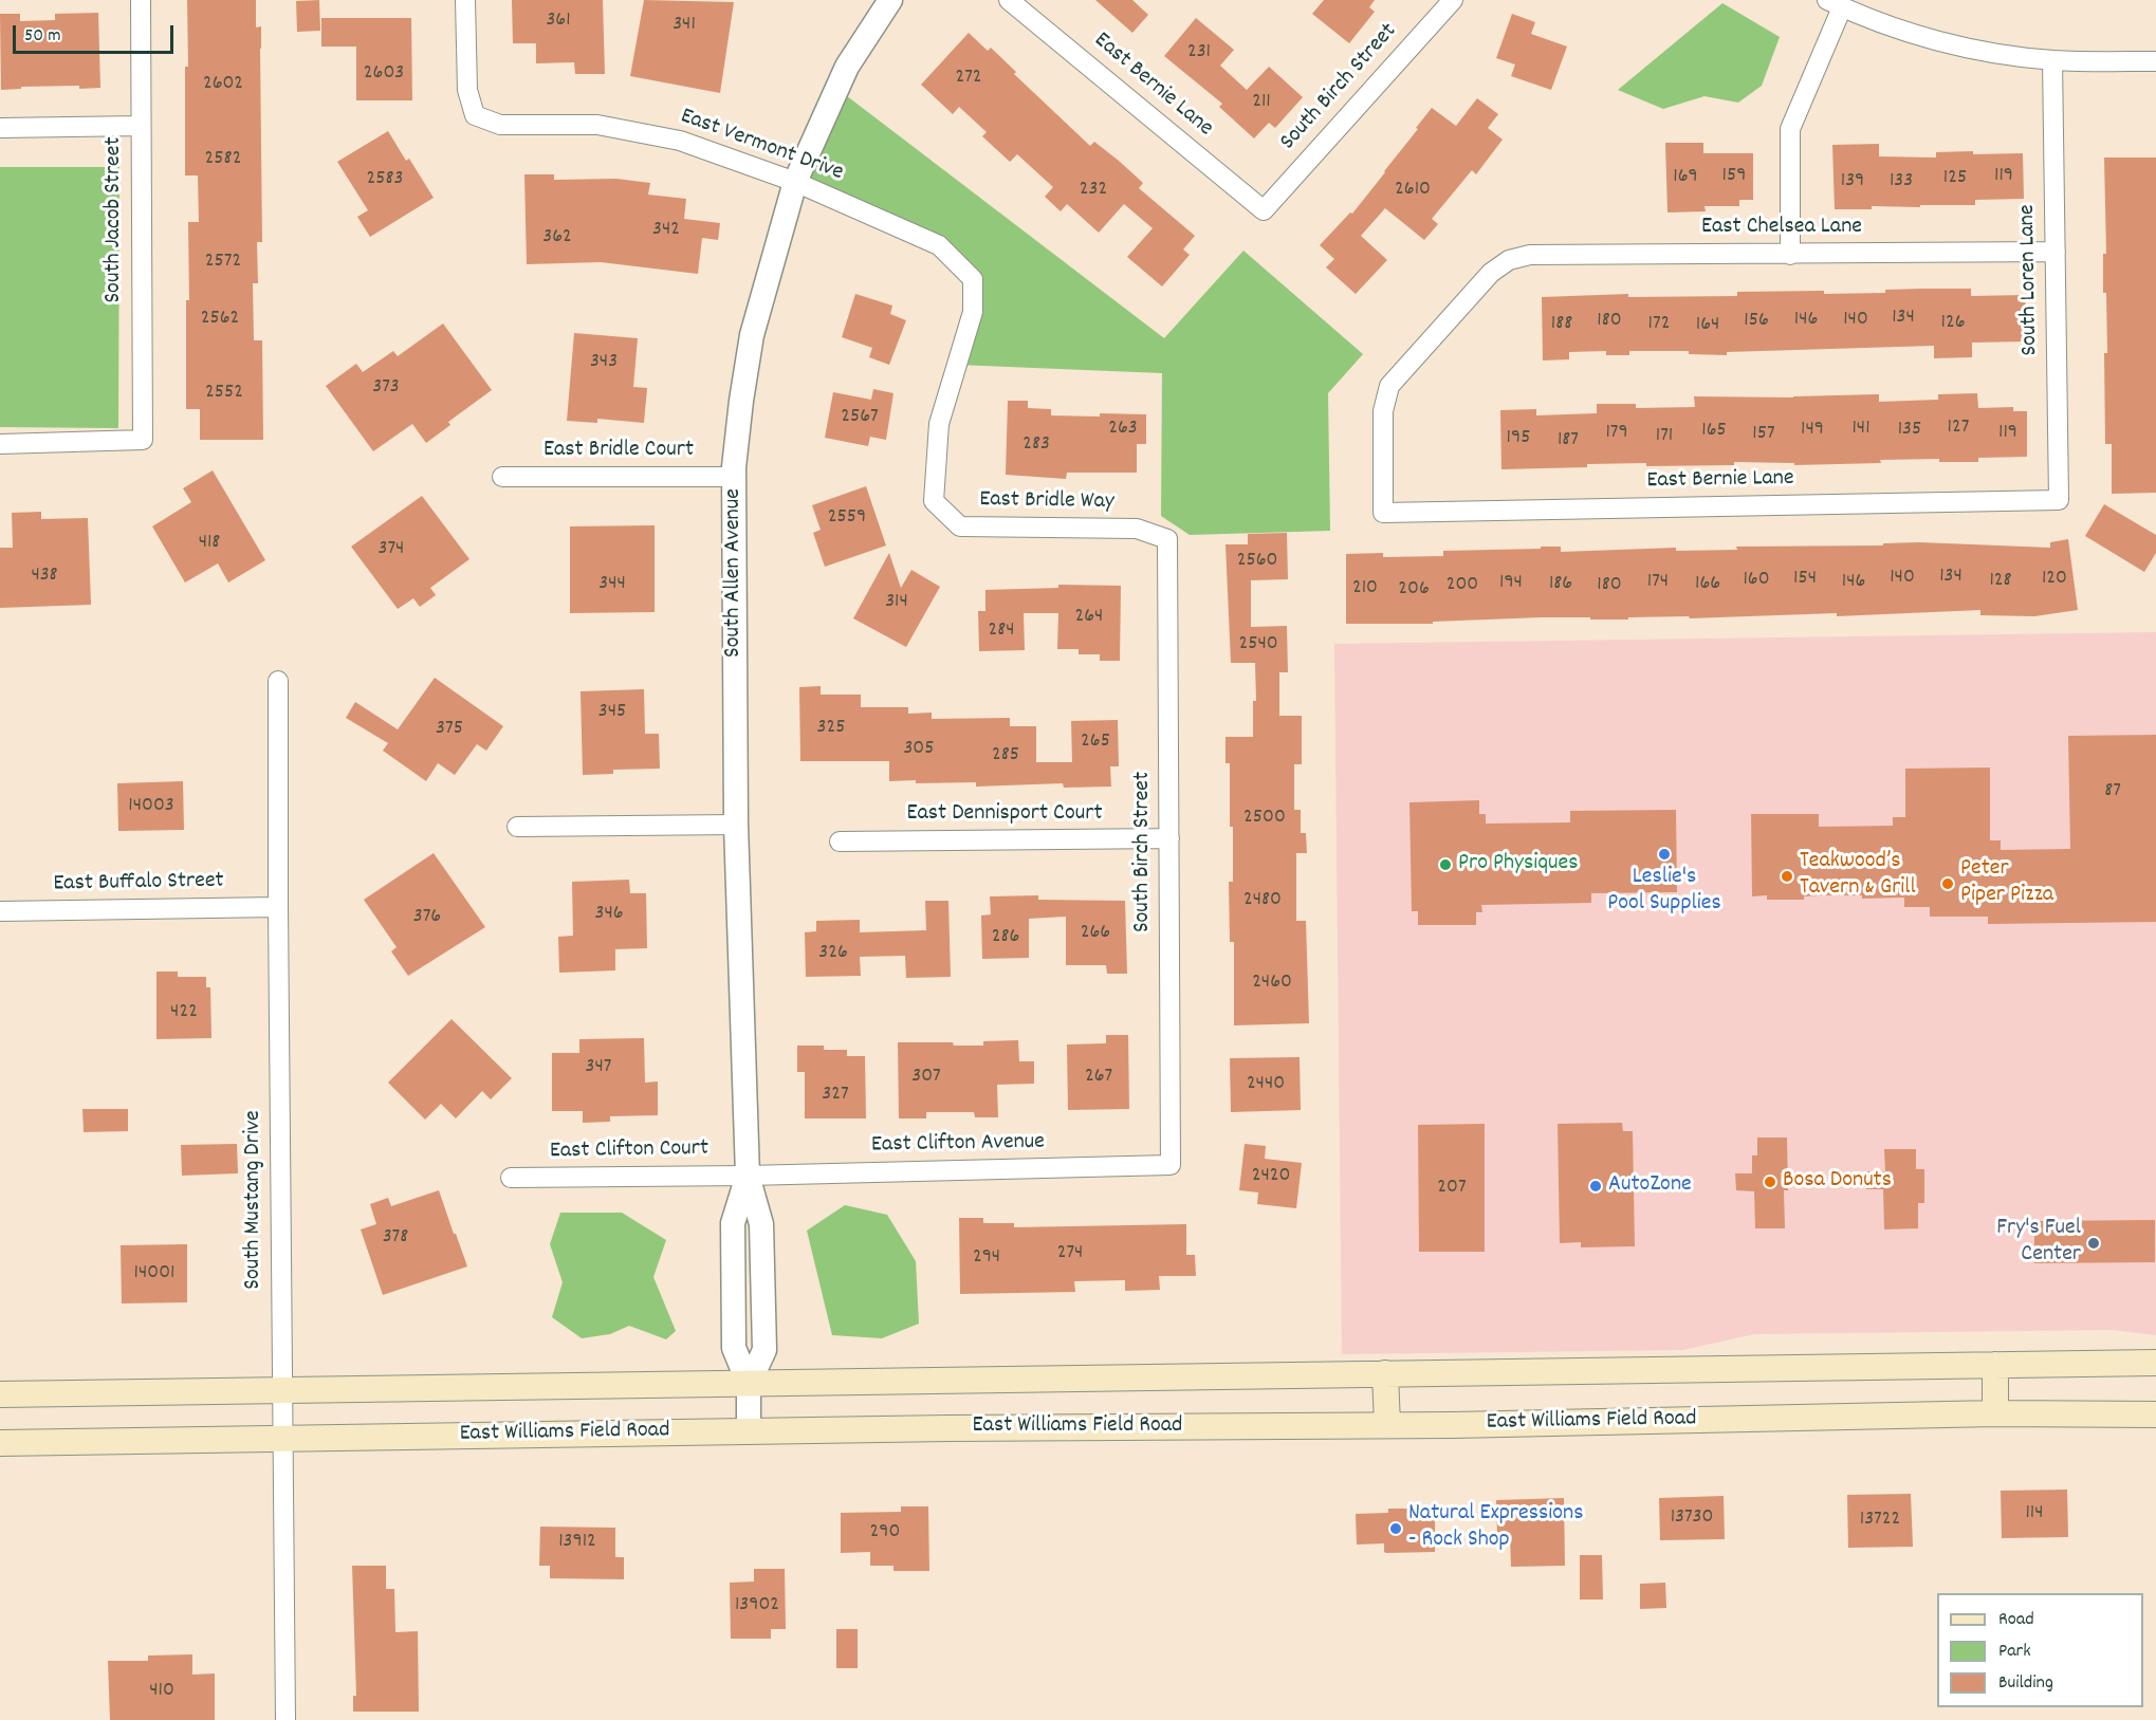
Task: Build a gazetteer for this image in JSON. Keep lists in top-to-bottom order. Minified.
{"streets":{"main road":["East Williams Field Road"],"street":["East Bernie Lane","South Birch Street","East Vermont Drive","South Jacob Street","East Chelsea Lane","South Loren Lane","East Bridle Court","East Bridle Way","South Allen Avenue","East Dennisport Court","East Buffalo Street","East Clifton Avenue","East Clifton Court","South Mustang Drive"]},"crossings":[["East Bernie Lane","South Birch Street"],["East Bernie Lane","East Chelsea Lane"],["East Bernie Lane","South Loren Lane"],["South Birch Street","East Bridle Way"],["South Birch Street","East Dennisport Court"],["South Birch Street","East Clifton Avenue"],["East Vermont Drive","East Bridle Way"],["East Vermont Drive","South Allen Avenue"],["East Chelsea Lane","South Loren Lane"],["East Bridle Court","South Allen Avenue"],["South Allen Avenue","East Clifton Avenue"],["South Allen Avenue","East Clifton Court"],["South Allen Avenue","East Williams Field Road"],["East Buffalo Street","South Mustang Drive"],["East Clifton Avenue","East Clifton Court"],["South Mustang Drive","East Williams Field Road"]],"places":["Leslie's Pool Supplies","Pro Physiques","Teakwood’s Tavern & Grill","Peter Piper Pizza","Bosa Donuts","AutoZone","Fry's Fuel Center","Natural Expressions - Rock Shop"],"house_numbers":["361","341","231","2603","272","2602","211","2582","159","119","169","125","2583","139","133","232","2610","342","362","2572","134","2562","146","140","180","156","126","188","172","164","343","373","2552","2567","127","263","141","149","135","165","179","119","157","171","195","187","283","2559","418","374","2560","438","134","140","154","120","160","128","174","146","194","344","186","166","200","180","210","206","314","264","284","2540","345","325","375","265","305","285","87","14003","2500","2480","346","376","266","286","326","2460","422","347","307","267","2440","327","2420","207","378","274","294","14001","114","13730","13722","290","13912","13902","410"],"legend":["Road","Park","Building"],"scale_bar":"50 m"}
